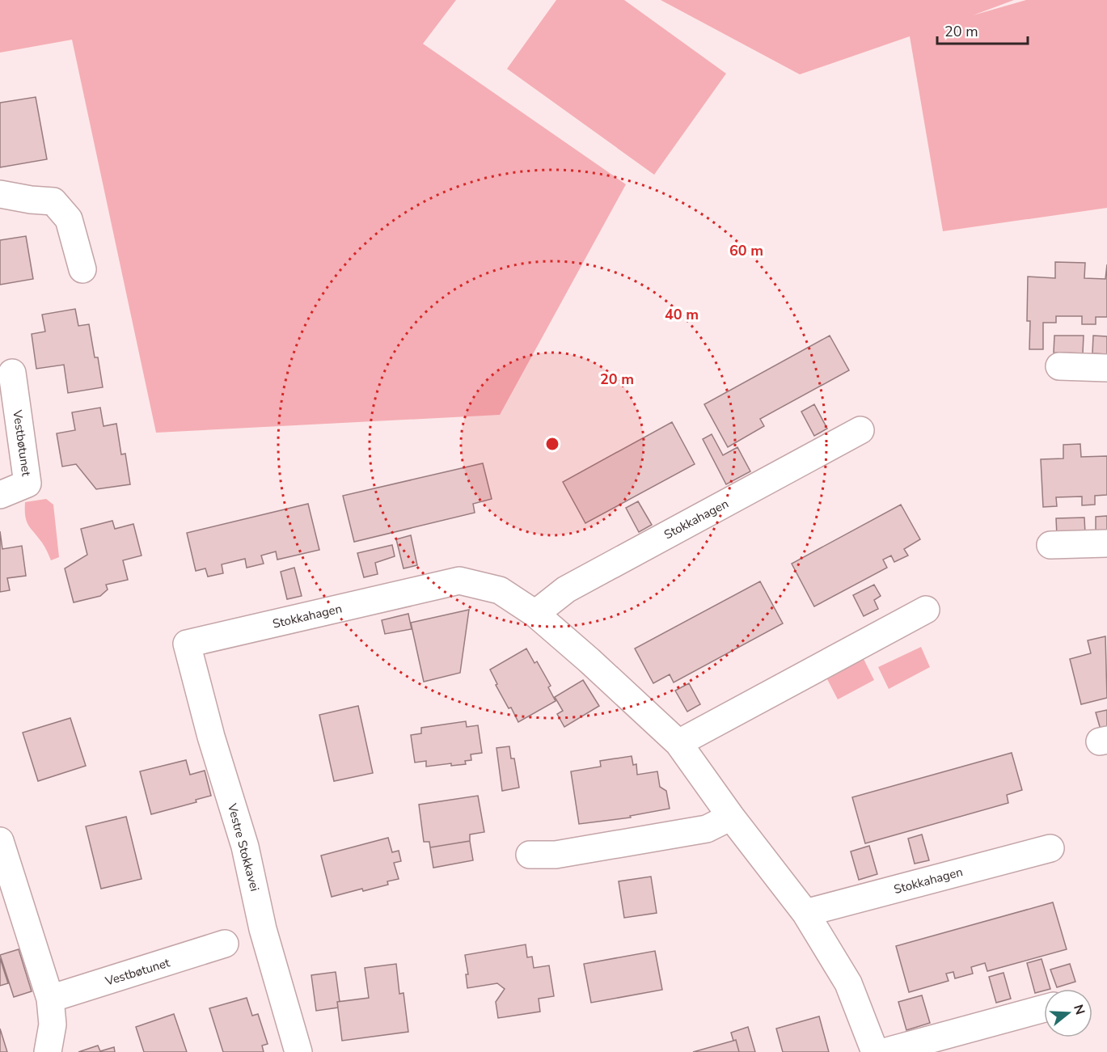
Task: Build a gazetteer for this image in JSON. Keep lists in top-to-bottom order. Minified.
{"streets":{"street":["Vestbøtunet","Stokkahagen","Vestre Stokkavei"]},"crossings":[["Stokkahagen","Vestre Stokkavei"]],"scale_bar":"20 m","north":"right","rings":["60 m","40 m","20 m"]}
